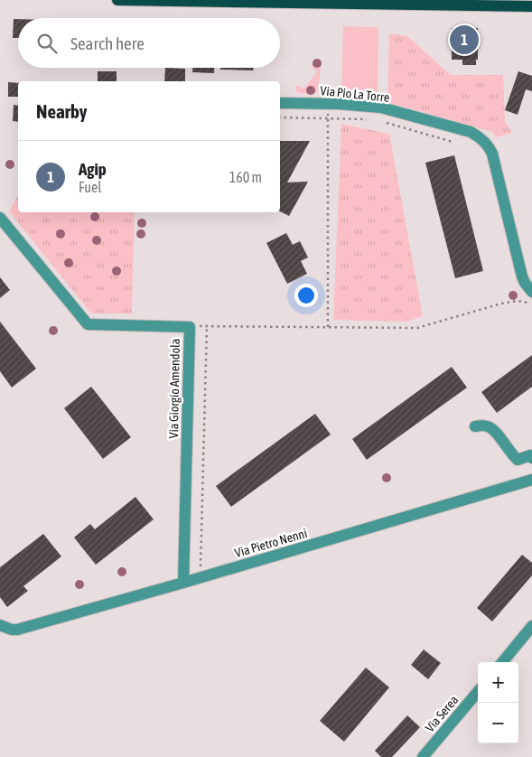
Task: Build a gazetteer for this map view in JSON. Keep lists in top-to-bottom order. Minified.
{"streets":{"street":["Via Pio La Torre","Via Giorgio Amendola","Via Pietro Nenni","Via Serea"]},"crossings":[["Via Giorgio Amendola","Via Pietro Nenni"]],"page":{"search":"Search here","pins":"1","heading":"Nearby","list":[{"mark":"1","name":"Agip","note":"Fuel","value":"160 m"}],"map_buttons":["+","−"]}}
